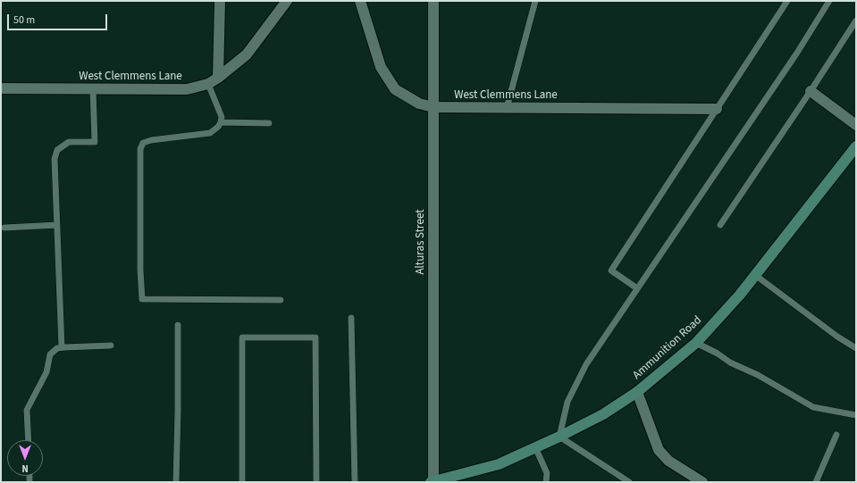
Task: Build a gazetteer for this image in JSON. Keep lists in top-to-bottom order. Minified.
{"streets":{"main road":["Ammunition Road"],"street":["West Clemmens Lane","Alturas Street"]},"crossings":[["West Clemmens Lane","Alturas Street"],["Alturas Street","Ammunition Road"]],"scale_bar":"50 m","north":"bottom"}
